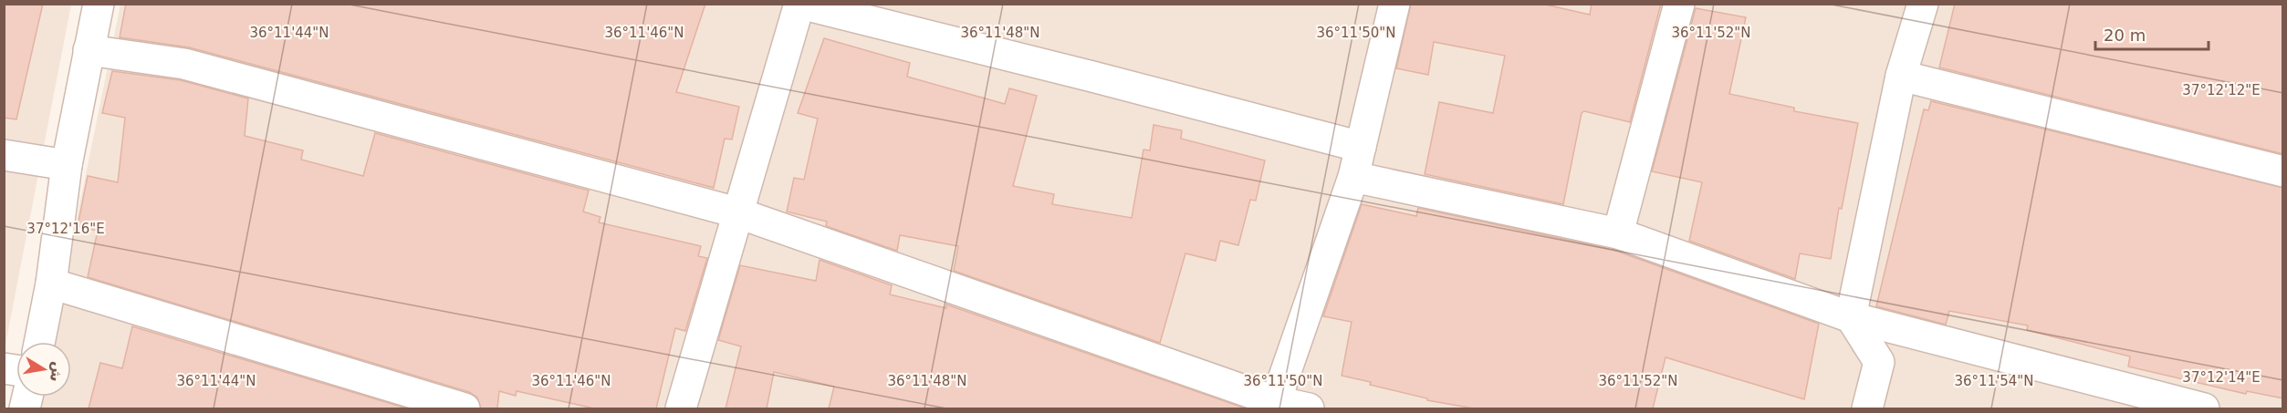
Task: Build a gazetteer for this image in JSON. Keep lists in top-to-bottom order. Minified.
{"scale_bar":"20 m","north":"right","coordinates":["36°11'44\"N","36°11'46\"N","36°11'48\"N","36°11'50\"N","36°11'52\"N","37°12'12\"E","37°12'16\"E","37°12'14\"E","36°11'54\"N"]}
